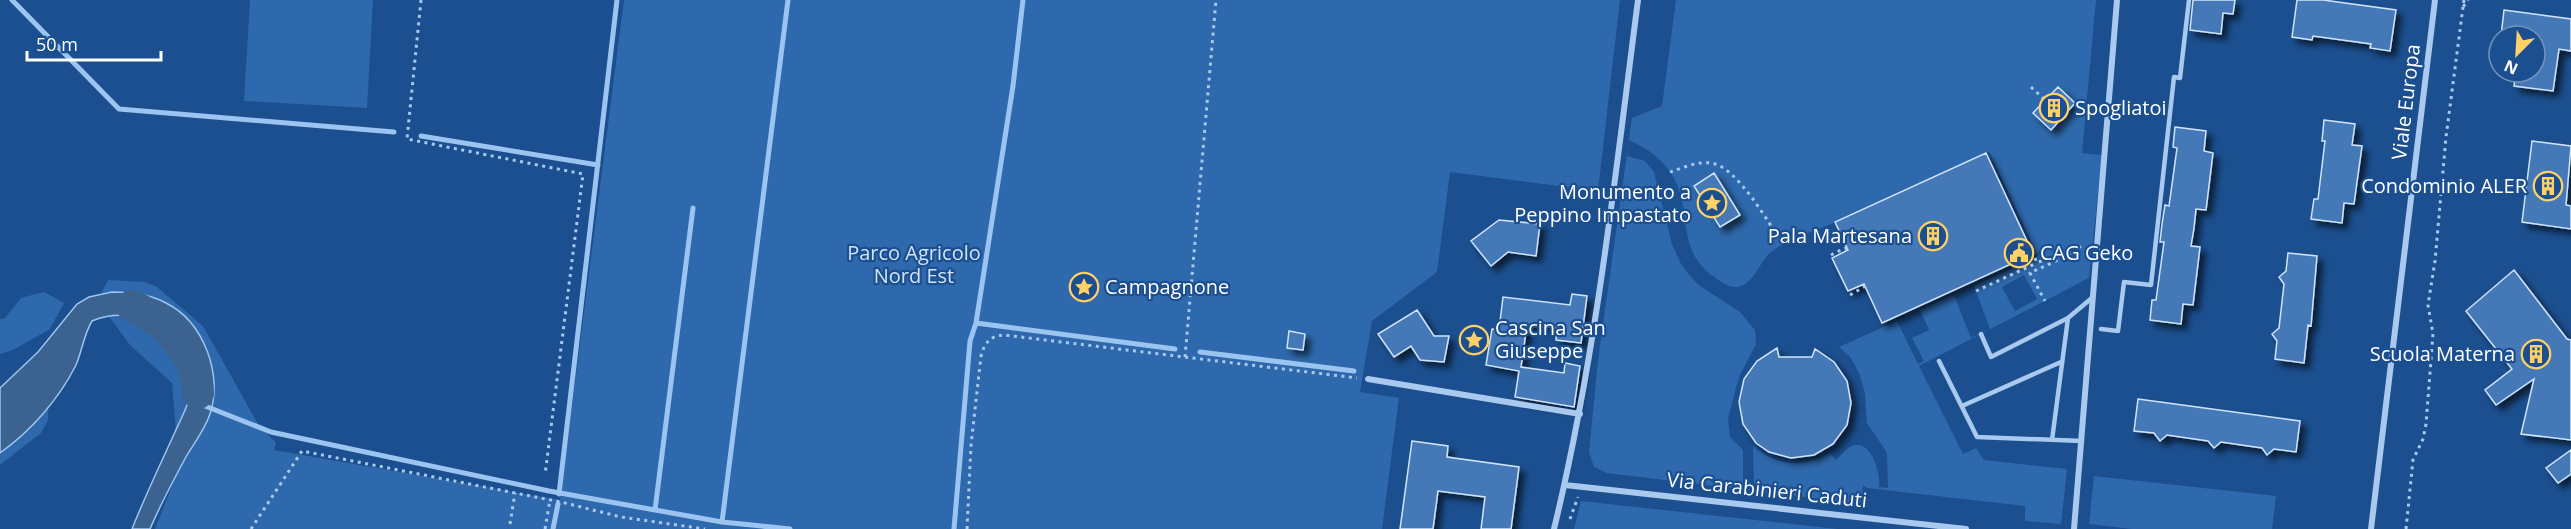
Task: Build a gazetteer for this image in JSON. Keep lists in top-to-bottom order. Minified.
{"streets":{"street":["Viale Europa","Via Carabinieri Caduti"]},"parks":["Parco Agricolo Nord Est"],"places":{"building":["Spogliatoi","Condominio ALER","Pala Martesana","Scuola Materna"],"place":["Monumento a Peppino Impastato","Campagnone","Cascina San Giuseppe"],"public building":["CAG Geko"]},"scale_bar":"50 m","north":"bottom left"}
